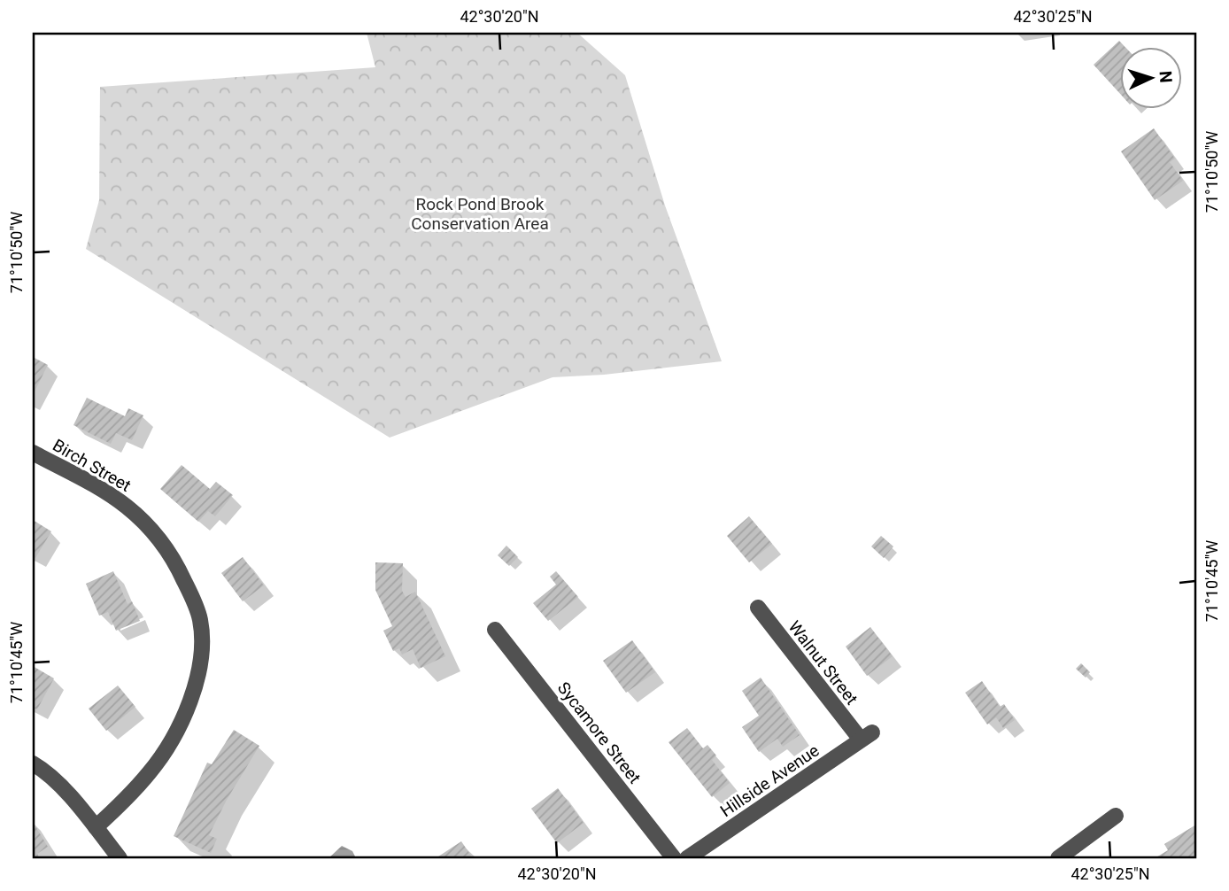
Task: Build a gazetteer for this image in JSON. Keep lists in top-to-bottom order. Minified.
{"streets":{"street":["Birch Street","Walnut Street","Sycamore Street","Hillside Avenue"]},"crossings":[["Walnut Street","Hillside Avenue"]],"parks":["Rock Pond Brook Conservation Area"],"north":"right","coordinates":["42°30'20\"N","42°30'25\"N","71°10'50\"W","71°10'45\"W"]}
